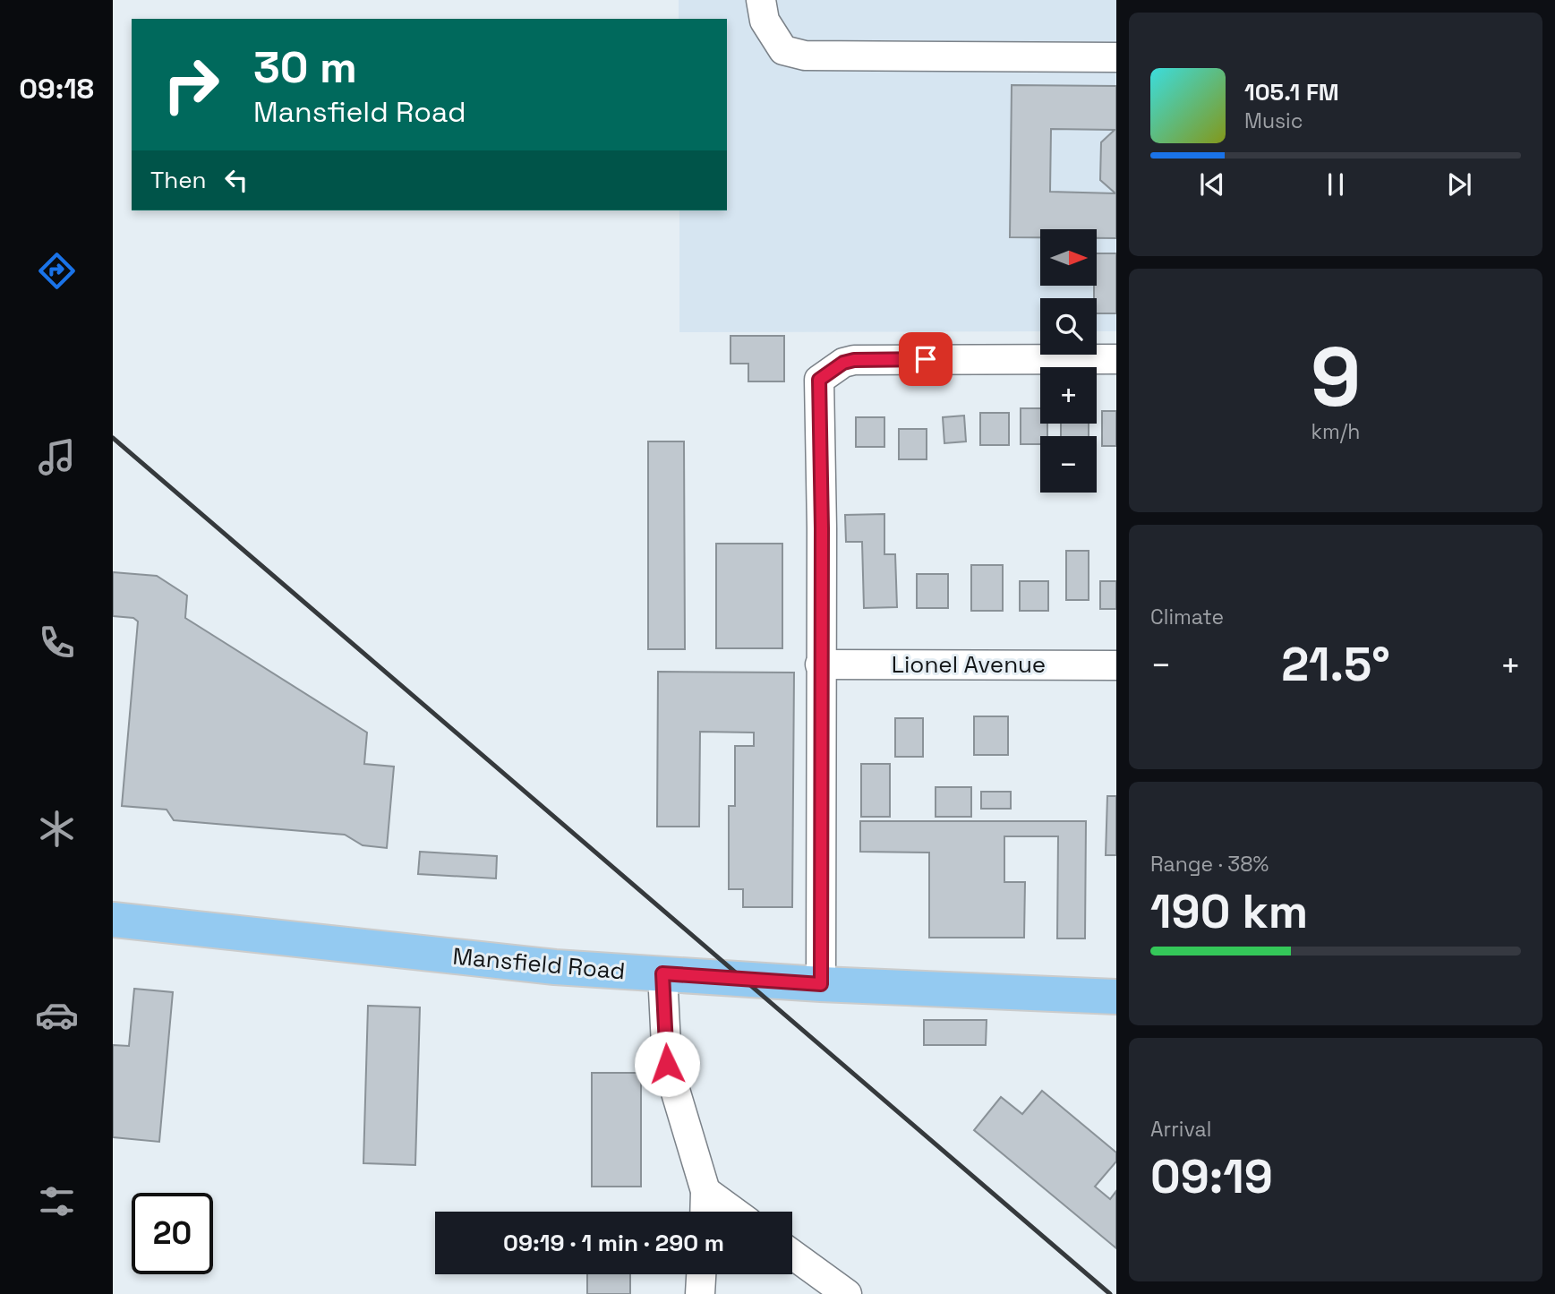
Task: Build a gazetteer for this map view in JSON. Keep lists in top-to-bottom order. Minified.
{"streets":{"main road":["Mansfield Road"],"street":["Lionel Avenue"]},"north":"right","page":{"tabs":"09:18","turn":["30 m","Mansfield Road"],"song":["105.1 FM","Music"],"then":"Then","map_buttons":["+","−"],"tile":[["9","km/h"],"Climate",["Range · 38%","190 km"],["Arrival","09:19"]],"heat":["−","21.5°","+"],"limit":"20","trip":"09:19 · 1 min · 290 m"}}
